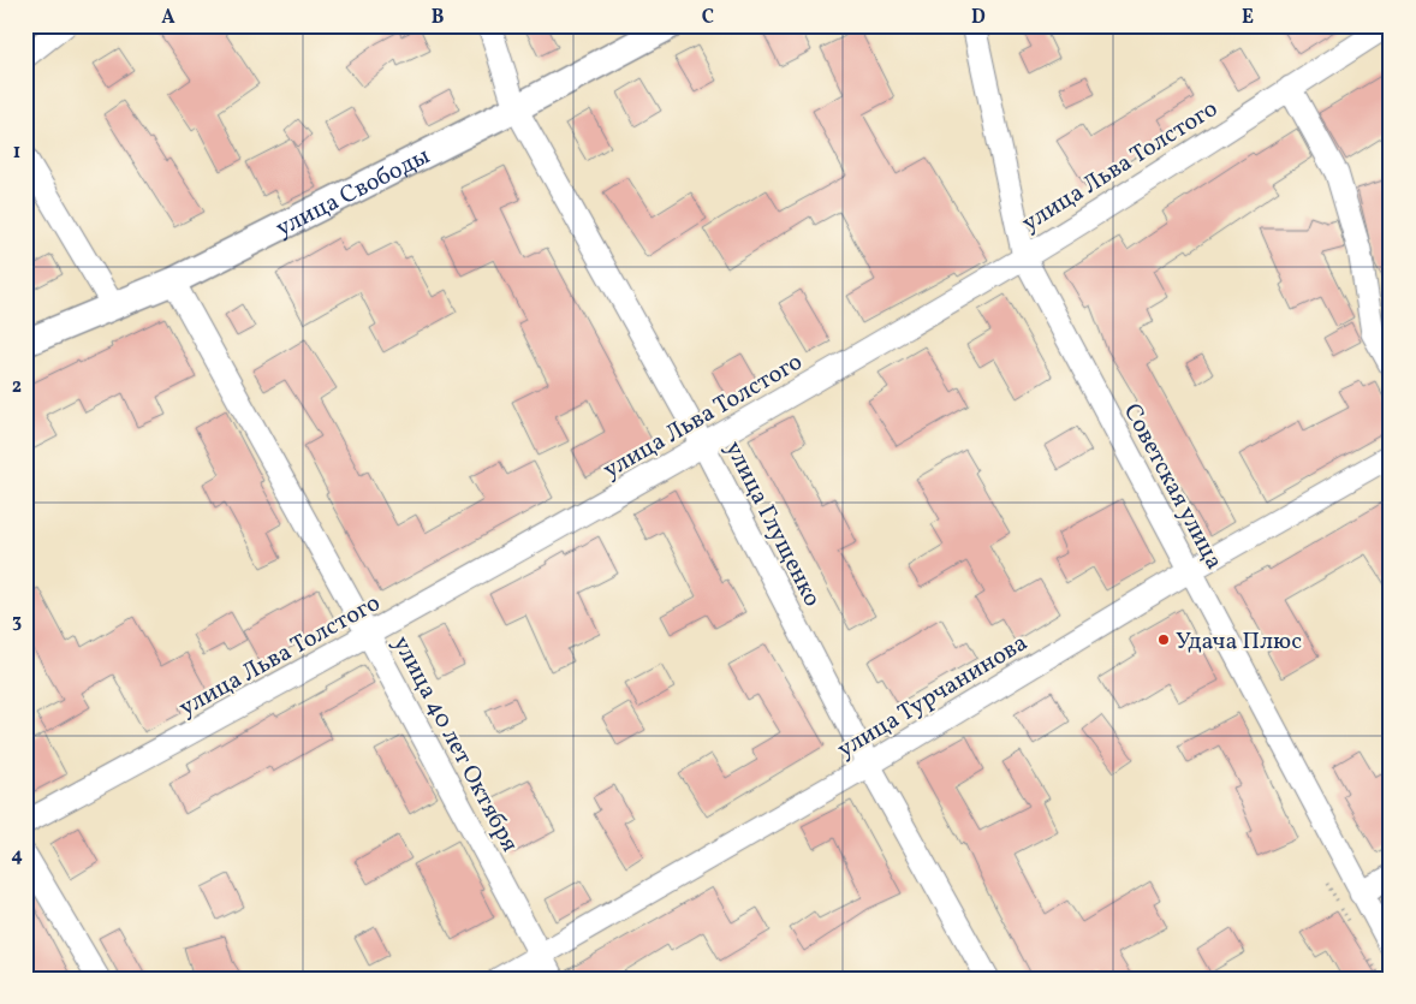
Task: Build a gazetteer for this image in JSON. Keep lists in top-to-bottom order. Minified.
{"streets":{"street":["улица Льва Толстого","улица Свободы","Советская улица","улица Глущенко","улица Турчанинова","улица 40 лет Октября"]},"crossings":[["улица Льва Толстого","Советская улица"],["улица Льва Толстого","улица Глущенко"],["улица Льва Толстого","улица 40 лет Октября"],["улица Свободы","улица Глущенко"],["улица Свободы","улица 40 лет Октября"],["Советская улица","улица Турчанинова"],["улица Глущенко","улица Турчанинова"],["улица Турчанинова","улица 40 лет Октября"]],"places":["Удача Плюс"],"grid":{"columns":["A","B","C","D","E"],"rows":["1","2","3","4"]}}
